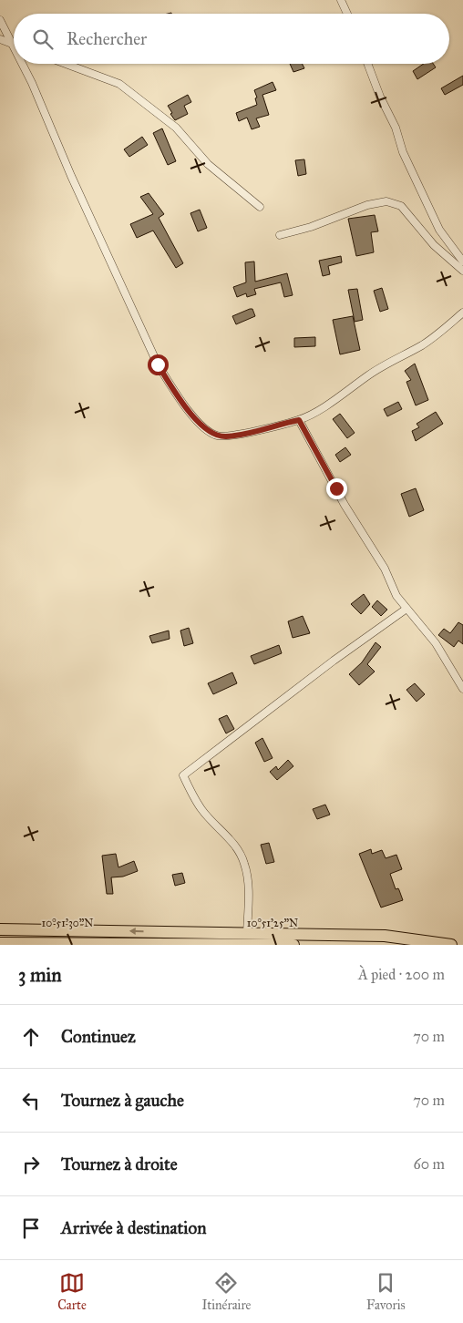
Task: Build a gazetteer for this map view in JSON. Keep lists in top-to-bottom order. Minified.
{"page":{"search":"Rechercher","heading":["3 min","À pied · 200 m"],"list":[["Continuez","70 m"],["Tournez à gauche","70 m"],["Tournez à droite","60 m"],"Arrivée à destination"],"nav":["Carte","Itinéraire","Favoris"]},"coordinates":["10°51'30\"N","10°51'25\"N"]}
